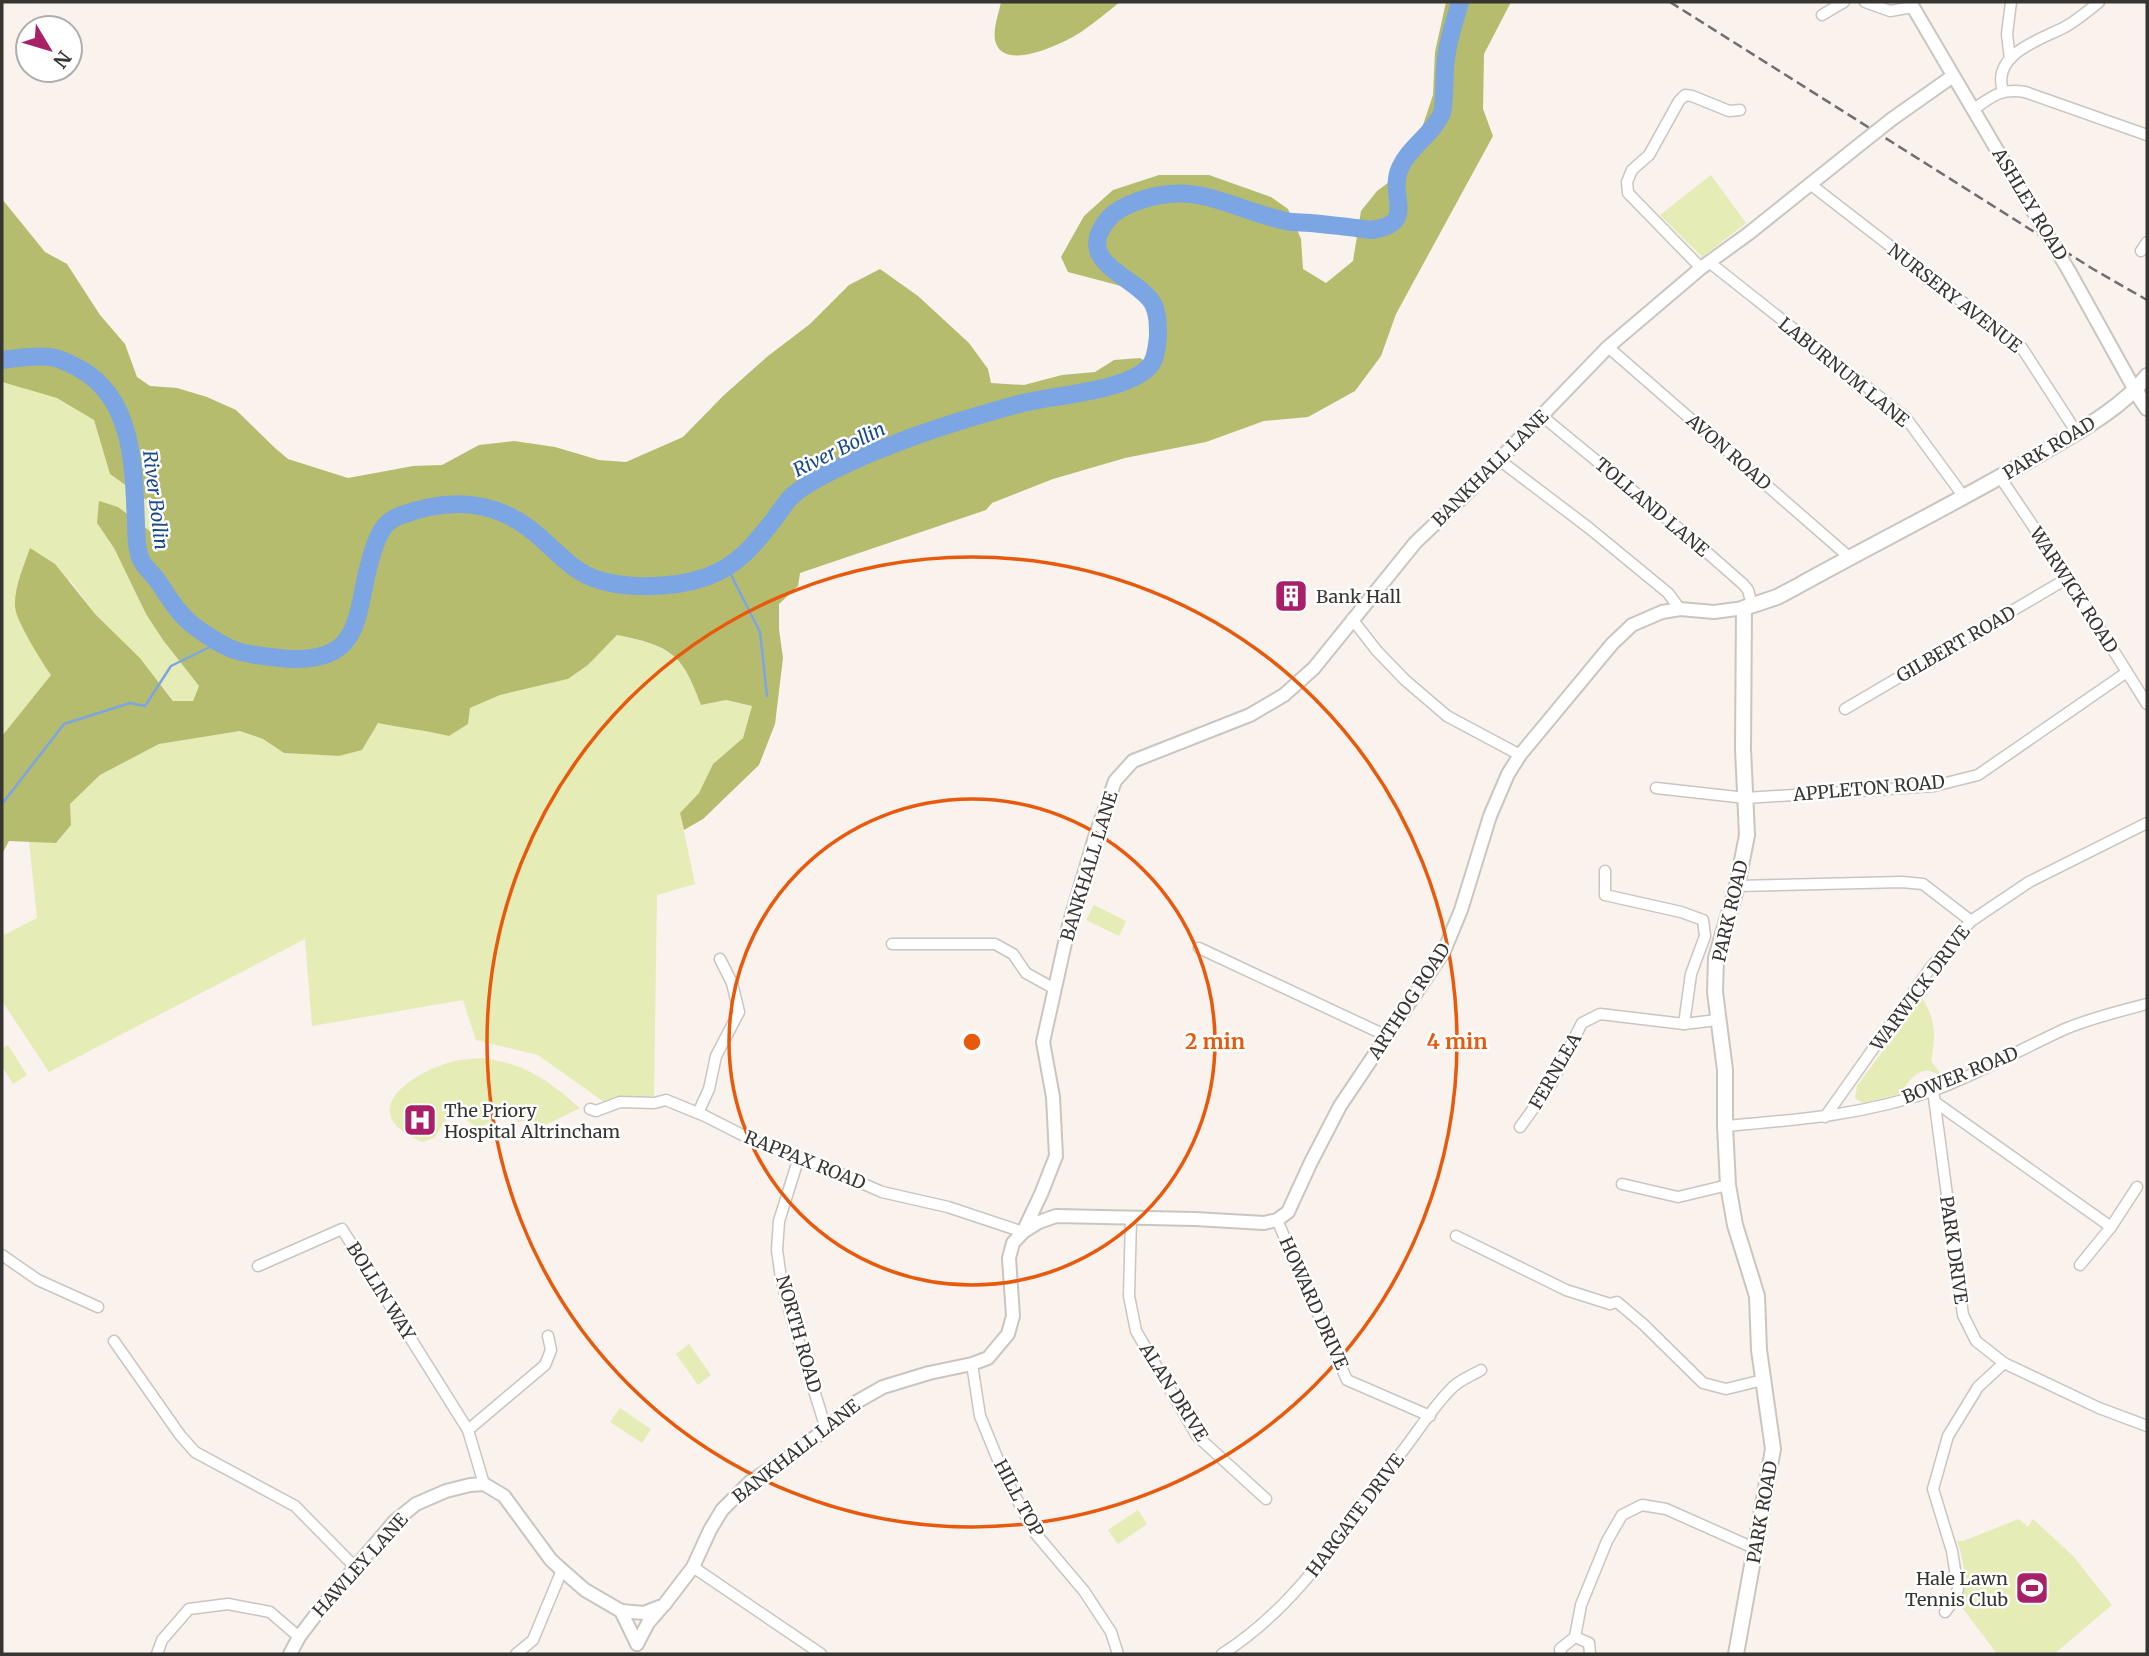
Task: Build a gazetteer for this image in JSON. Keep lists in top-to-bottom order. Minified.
{"streets":{"main road":["ASHLEY ROAD","PARK ROAD"],"street":["NURSERY AVENUE","LABURNUM LANE","AVON ROAD","BANKHALL LANE","TOLLAND LANE","WARWICK ROAD","GILBERT ROAD","APPLETON ROAD","WARWICK DRIVE","ARTHOG ROAD","FERNLEA","BOWER ROAD","RAPPAX ROAD","PARK DRIVE","BOLLIN WAY","HOWARD DRIVE","NORTH ROAD","ALAN DRIVE","HILL TOP","HARGATE DRIVE","HAWLEY LANE"]},"crossings":[["ASHLEY ROAD","PARK ROAD"],["ASHLEY ROAD","BANKHALL LANE"],["NURSERY AVENUE","PARK ROAD"],["NURSERY AVENUE","BANKHALL LANE"],["LABURNUM LANE","PARK ROAD"],["LABURNUM LANE","BANKHALL LANE"],["PARK ROAD","AVON ROAD"],["PARK ROAD","TOLLAND LANE"],["PARK ROAD","WARWICK ROAD"],["PARK ROAD","APPLETON ROAD"],["PARK ROAD","ARTHOG ROAD"],["PARK ROAD","FERNLEA"],["PARK ROAD","BOWER ROAD"],["AVON ROAD","BANKHALL LANE"],["BANKHALL LANE","TOLLAND LANE"],["BANKHALL LANE","RAPPAX ROAD"],["BANKHALL LANE","NORTH ROAD"],["BANKHALL LANE","HILL TOP"],["TOLLAND LANE","ARTHOG ROAD"],["WARWICK ROAD","GILBERT ROAD"],["WARWICK ROAD","APPLETON ROAD"],["WARWICK DRIVE","BOWER ROAD"],["ARTHOG ROAD","HOWARD DRIVE"],["BOWER ROAD","PARK DRIVE"],["RAPPAX ROAD","NORTH ROAD"],["BOLLIN WAY","HAWLEY LANE"],["HOWARD DRIVE","HARGATE DRIVE"]],"water":["River Bollin"],"places":{"building":["Bank Hall"],"hospital":["The Priory Hospital Altrincham"],"sports":["Hale Lawn Tennis Club"]},"north":"bottom right","rings":["2 min","4 min"]}
